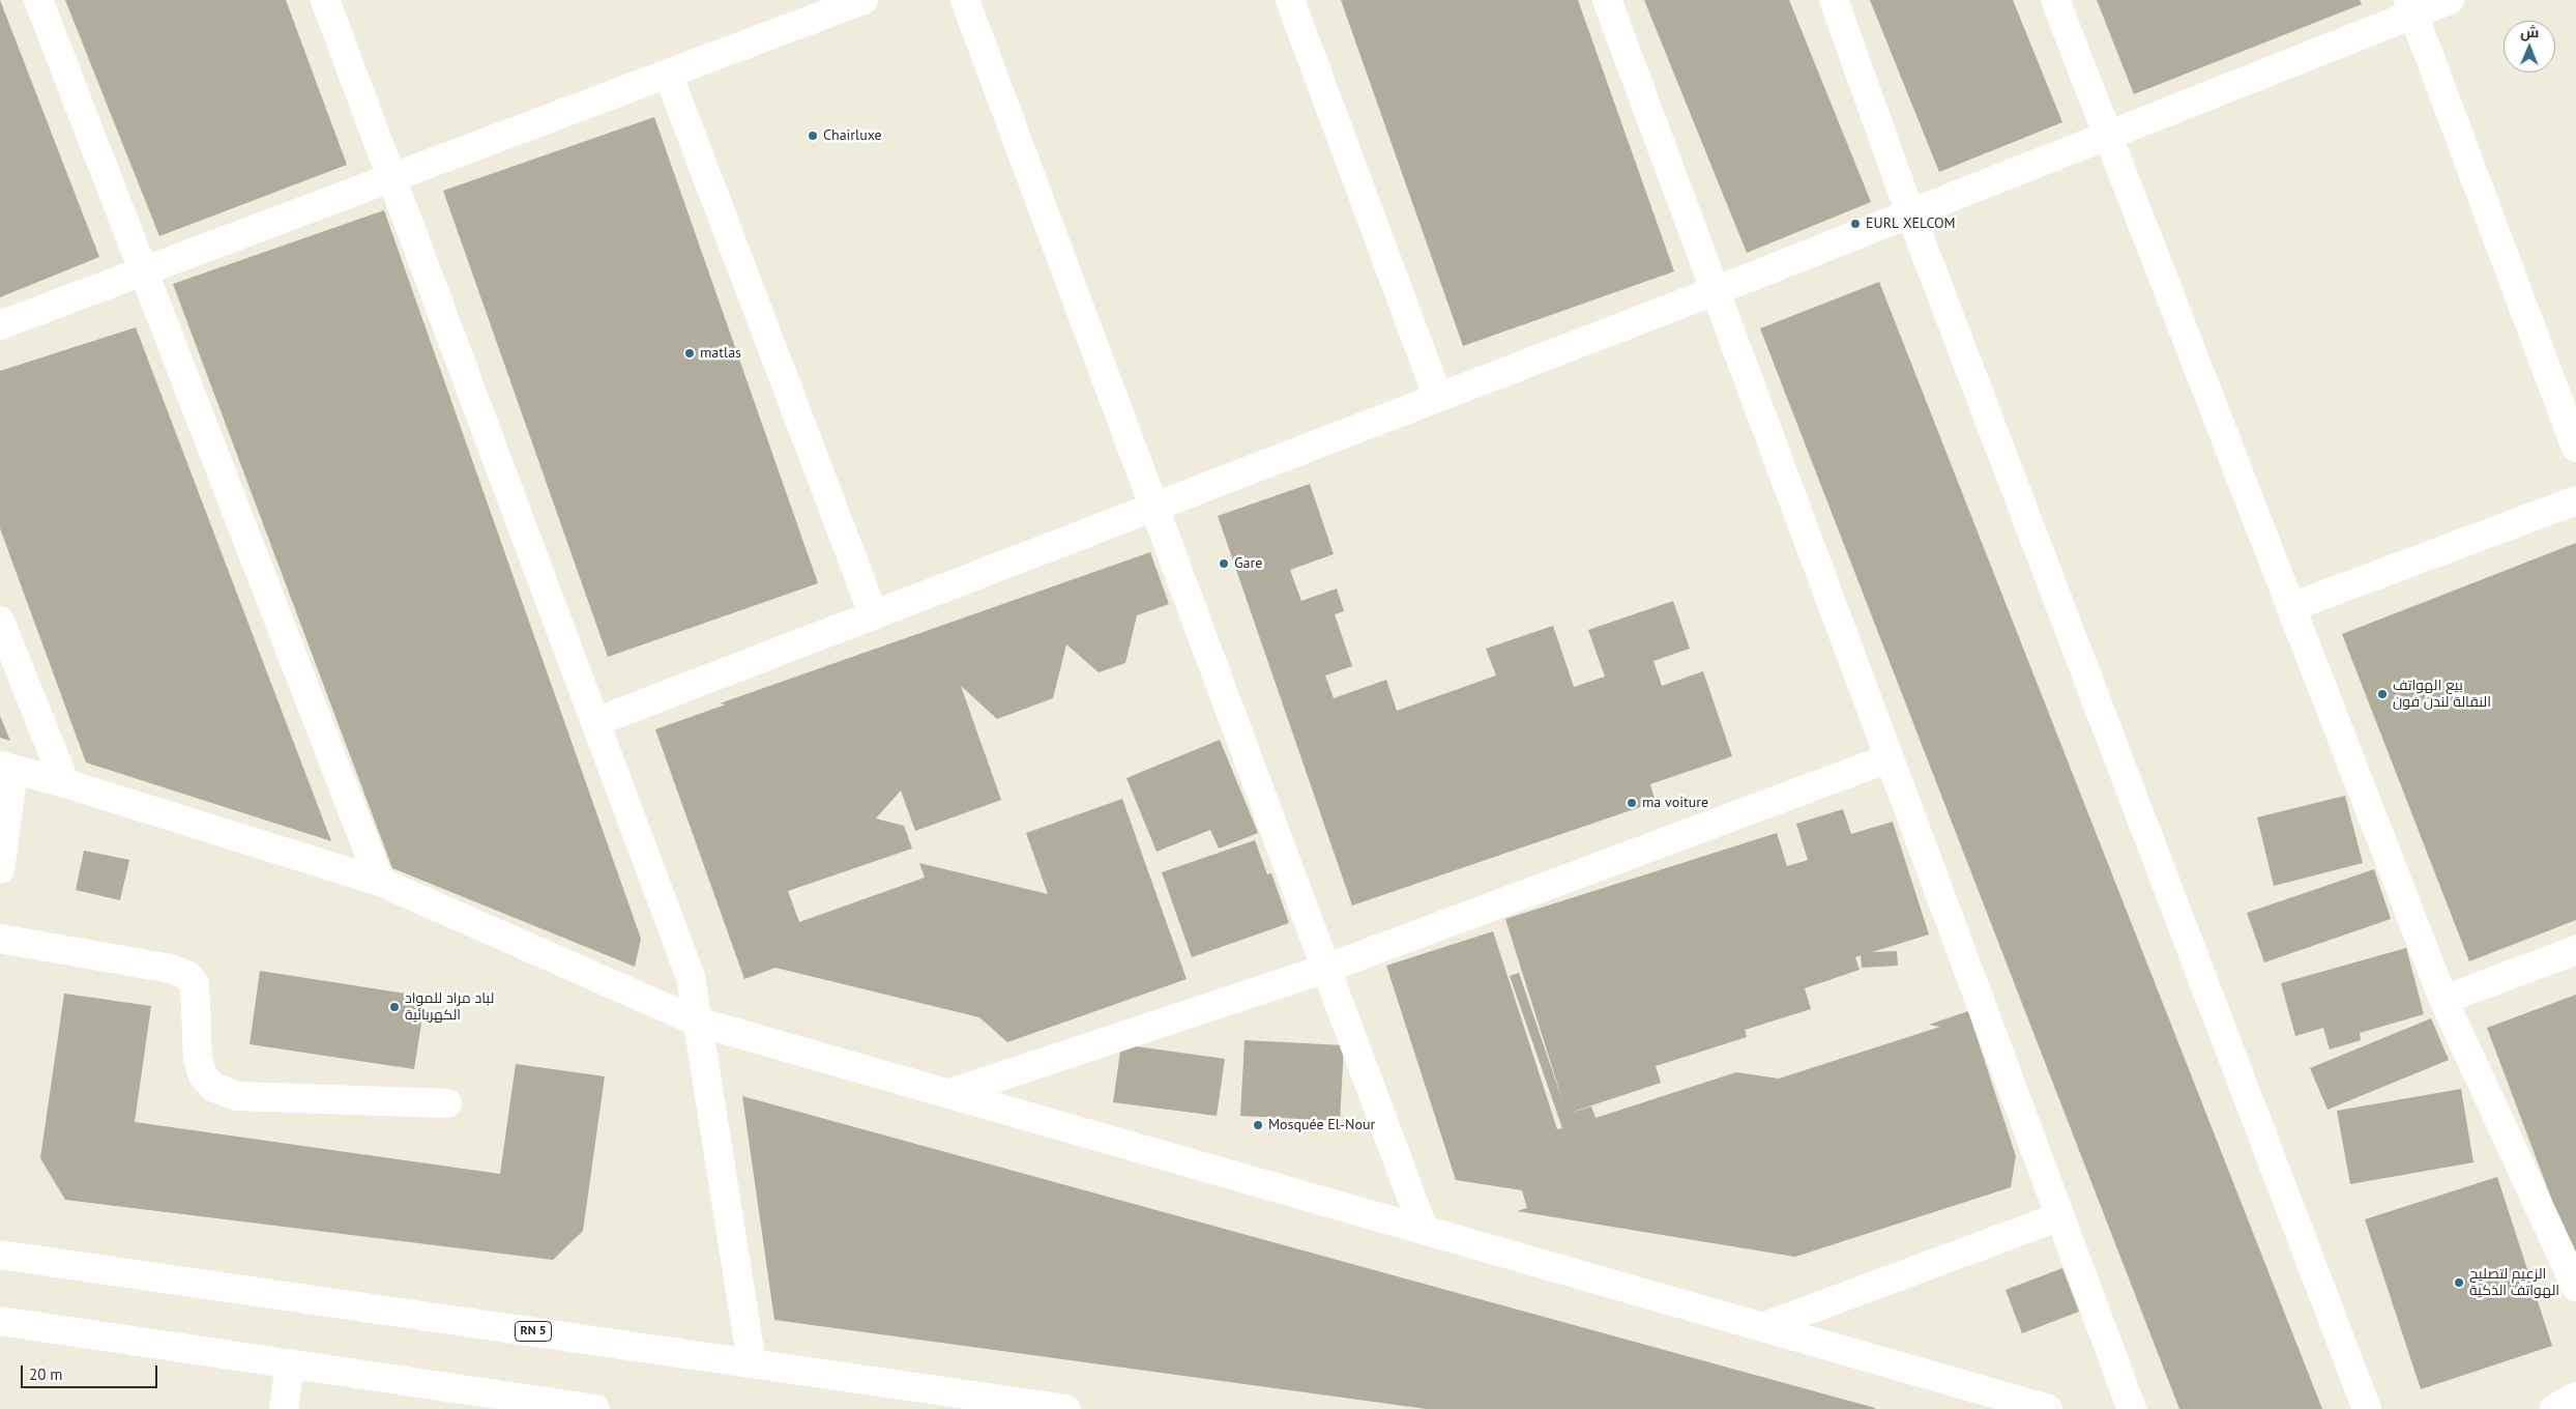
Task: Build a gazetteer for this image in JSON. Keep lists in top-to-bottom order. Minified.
{"streets":{"street":["RN 5"]},"places":["Chairluxe","EURL XELCOM","matlas","Gare","بيع الهواتف النقالة لندن فون","ma voiture","لباد مراد للمواد الكهربائية","Mosquée El-Nour","الزعيم لتصليح الهواتف الذكية"],"scale_bar":"20 m","north":"top"}
